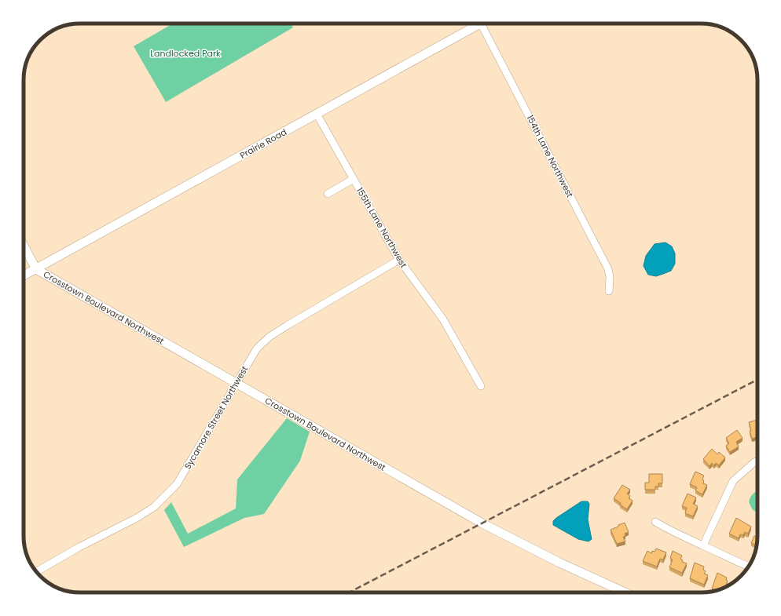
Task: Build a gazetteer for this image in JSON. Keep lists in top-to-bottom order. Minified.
{"streets":{"street":["Prairie Road","154th Lane Northwest","155th Lane Northwest","Crosstown Boulevard Northwest","Sycamore Street Northwest"]},"crossings":[["Prairie Road","154th Lane Northwest"],["Prairie Road","155th Lane Northwest"],["Prairie Road","Crosstown Boulevard Northwest"],["155th Lane Northwest","Sycamore Street Northwest"],["Crosstown Boulevard Northwest","Sycamore Street Northwest"]],"parks":["Landlocked Park"]}
